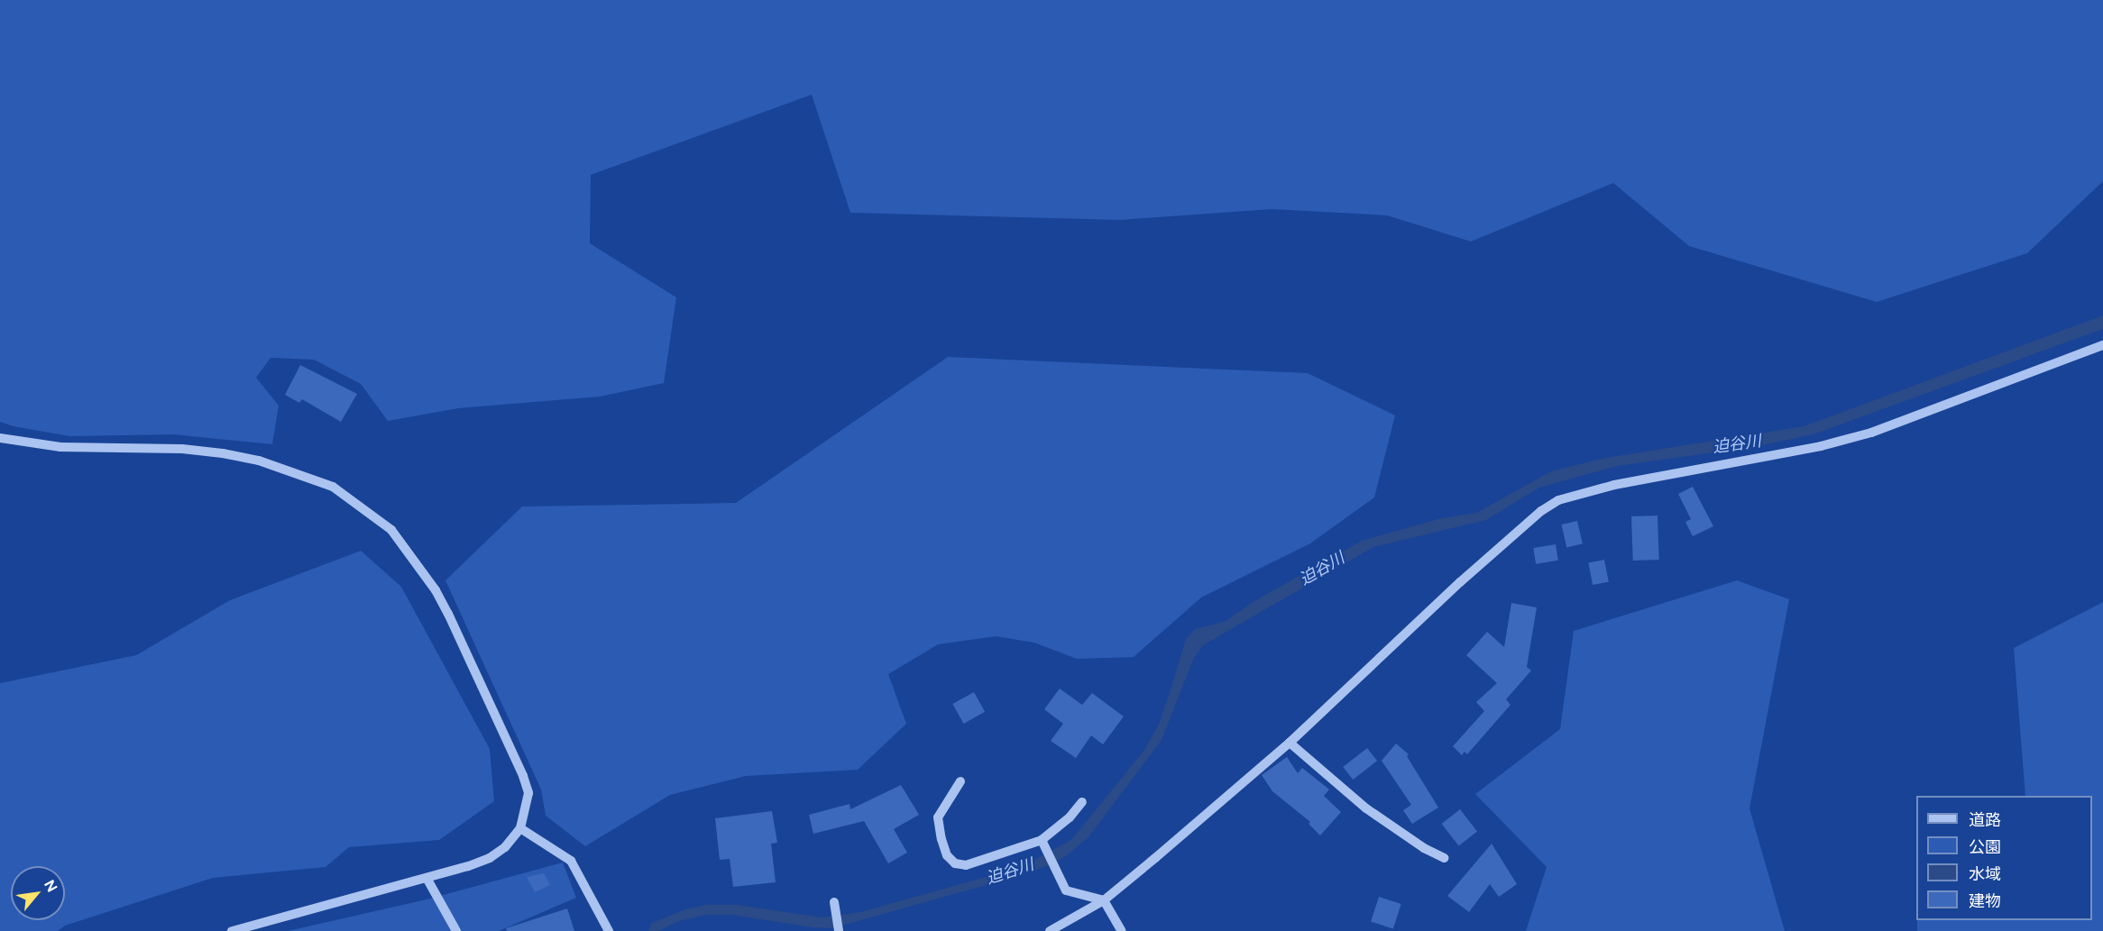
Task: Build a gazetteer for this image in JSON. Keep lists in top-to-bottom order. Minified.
{"water":["迫谷川"],"legend":["道路","公園","水域","建物"],"north":"top right"}
